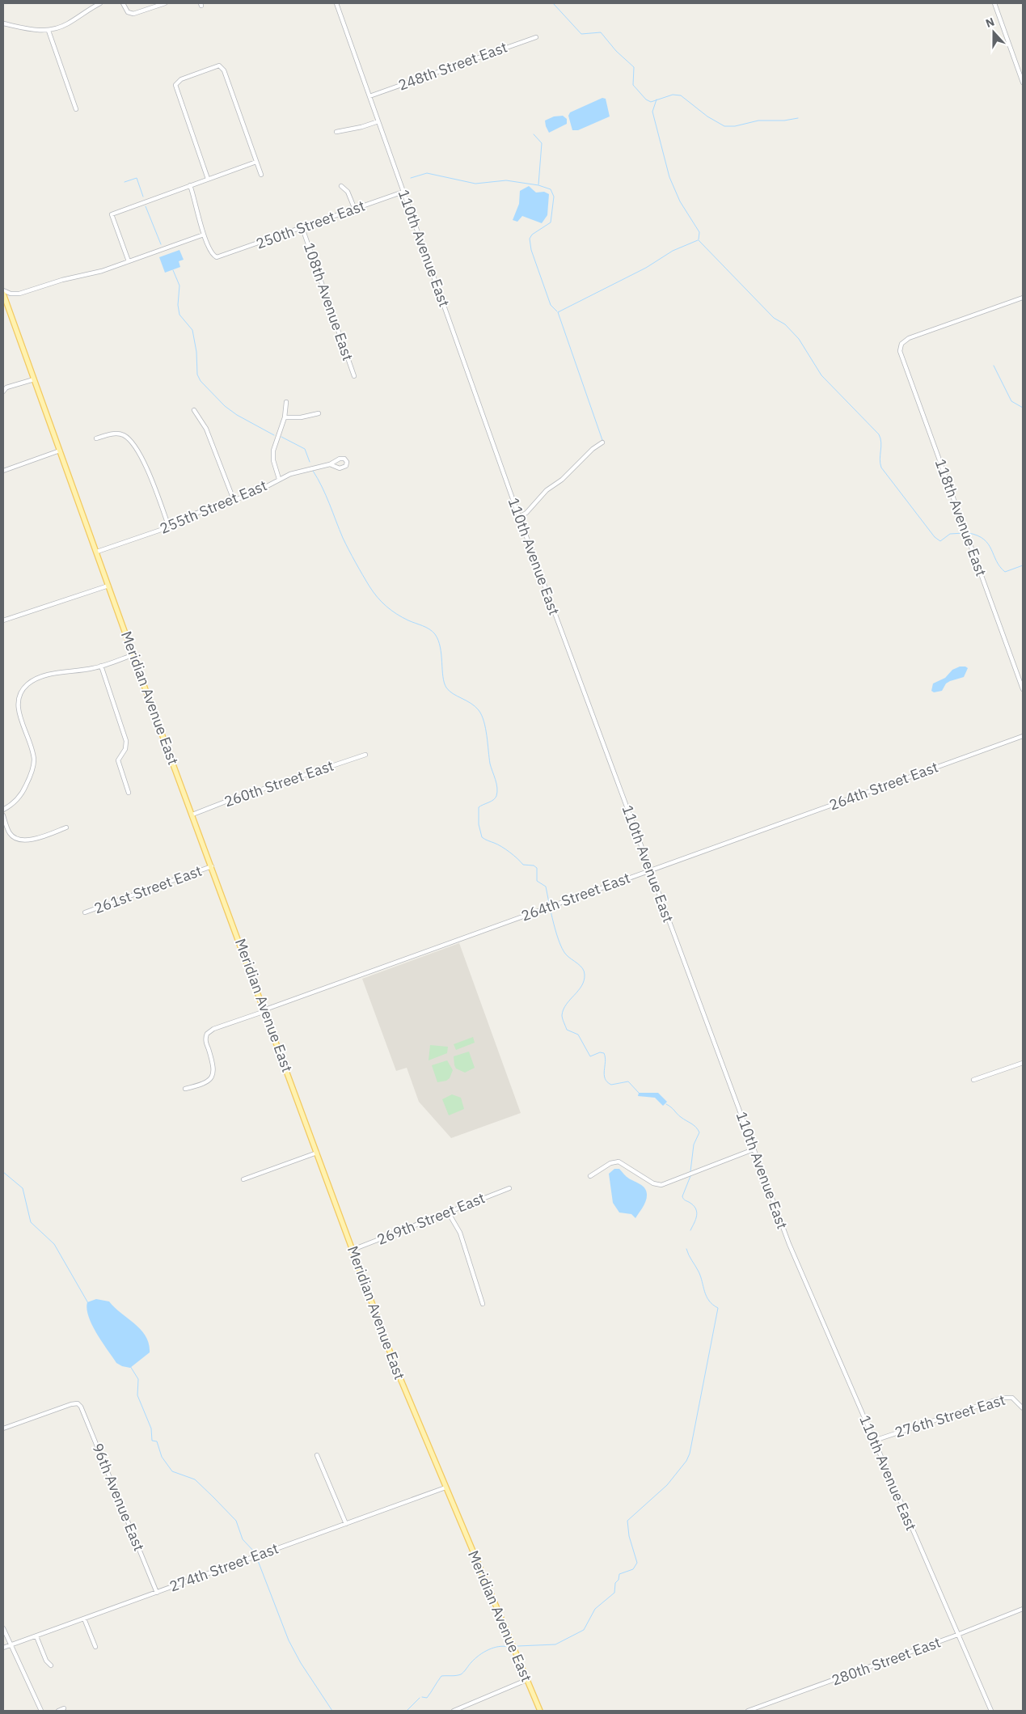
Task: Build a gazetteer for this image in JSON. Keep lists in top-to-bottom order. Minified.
{"streets":{"main road":["Meridian Avenue East"],"street":["248th Street East","250th Street East","110th Avenue East","108th Avenue East","255th Street East","118th Avenue East","260th Street East","264th Street East","261st Street East","269th Street East","276th Street East","96th Avenue East","274th Street East","280th Street East"]},"crossings":[["248th Street East","110th Avenue East"],["250th Street East","110th Avenue East"],["250th Street East","108th Avenue East"],["110th Avenue East","264th Street East"],["110th Avenue East","276th Street East"],["110th Avenue East","280th Street East"],["255th Street East","Meridian Avenue East"],["Meridian Avenue East","260th Street East"],["Meridian Avenue East","264th Street East"],["Meridian Avenue East","261st Street East"],["Meridian Avenue East","269th Street East"],["Meridian Avenue East","274th Street East"],["96th Avenue East","274th Street East"]],"north":"top"}
